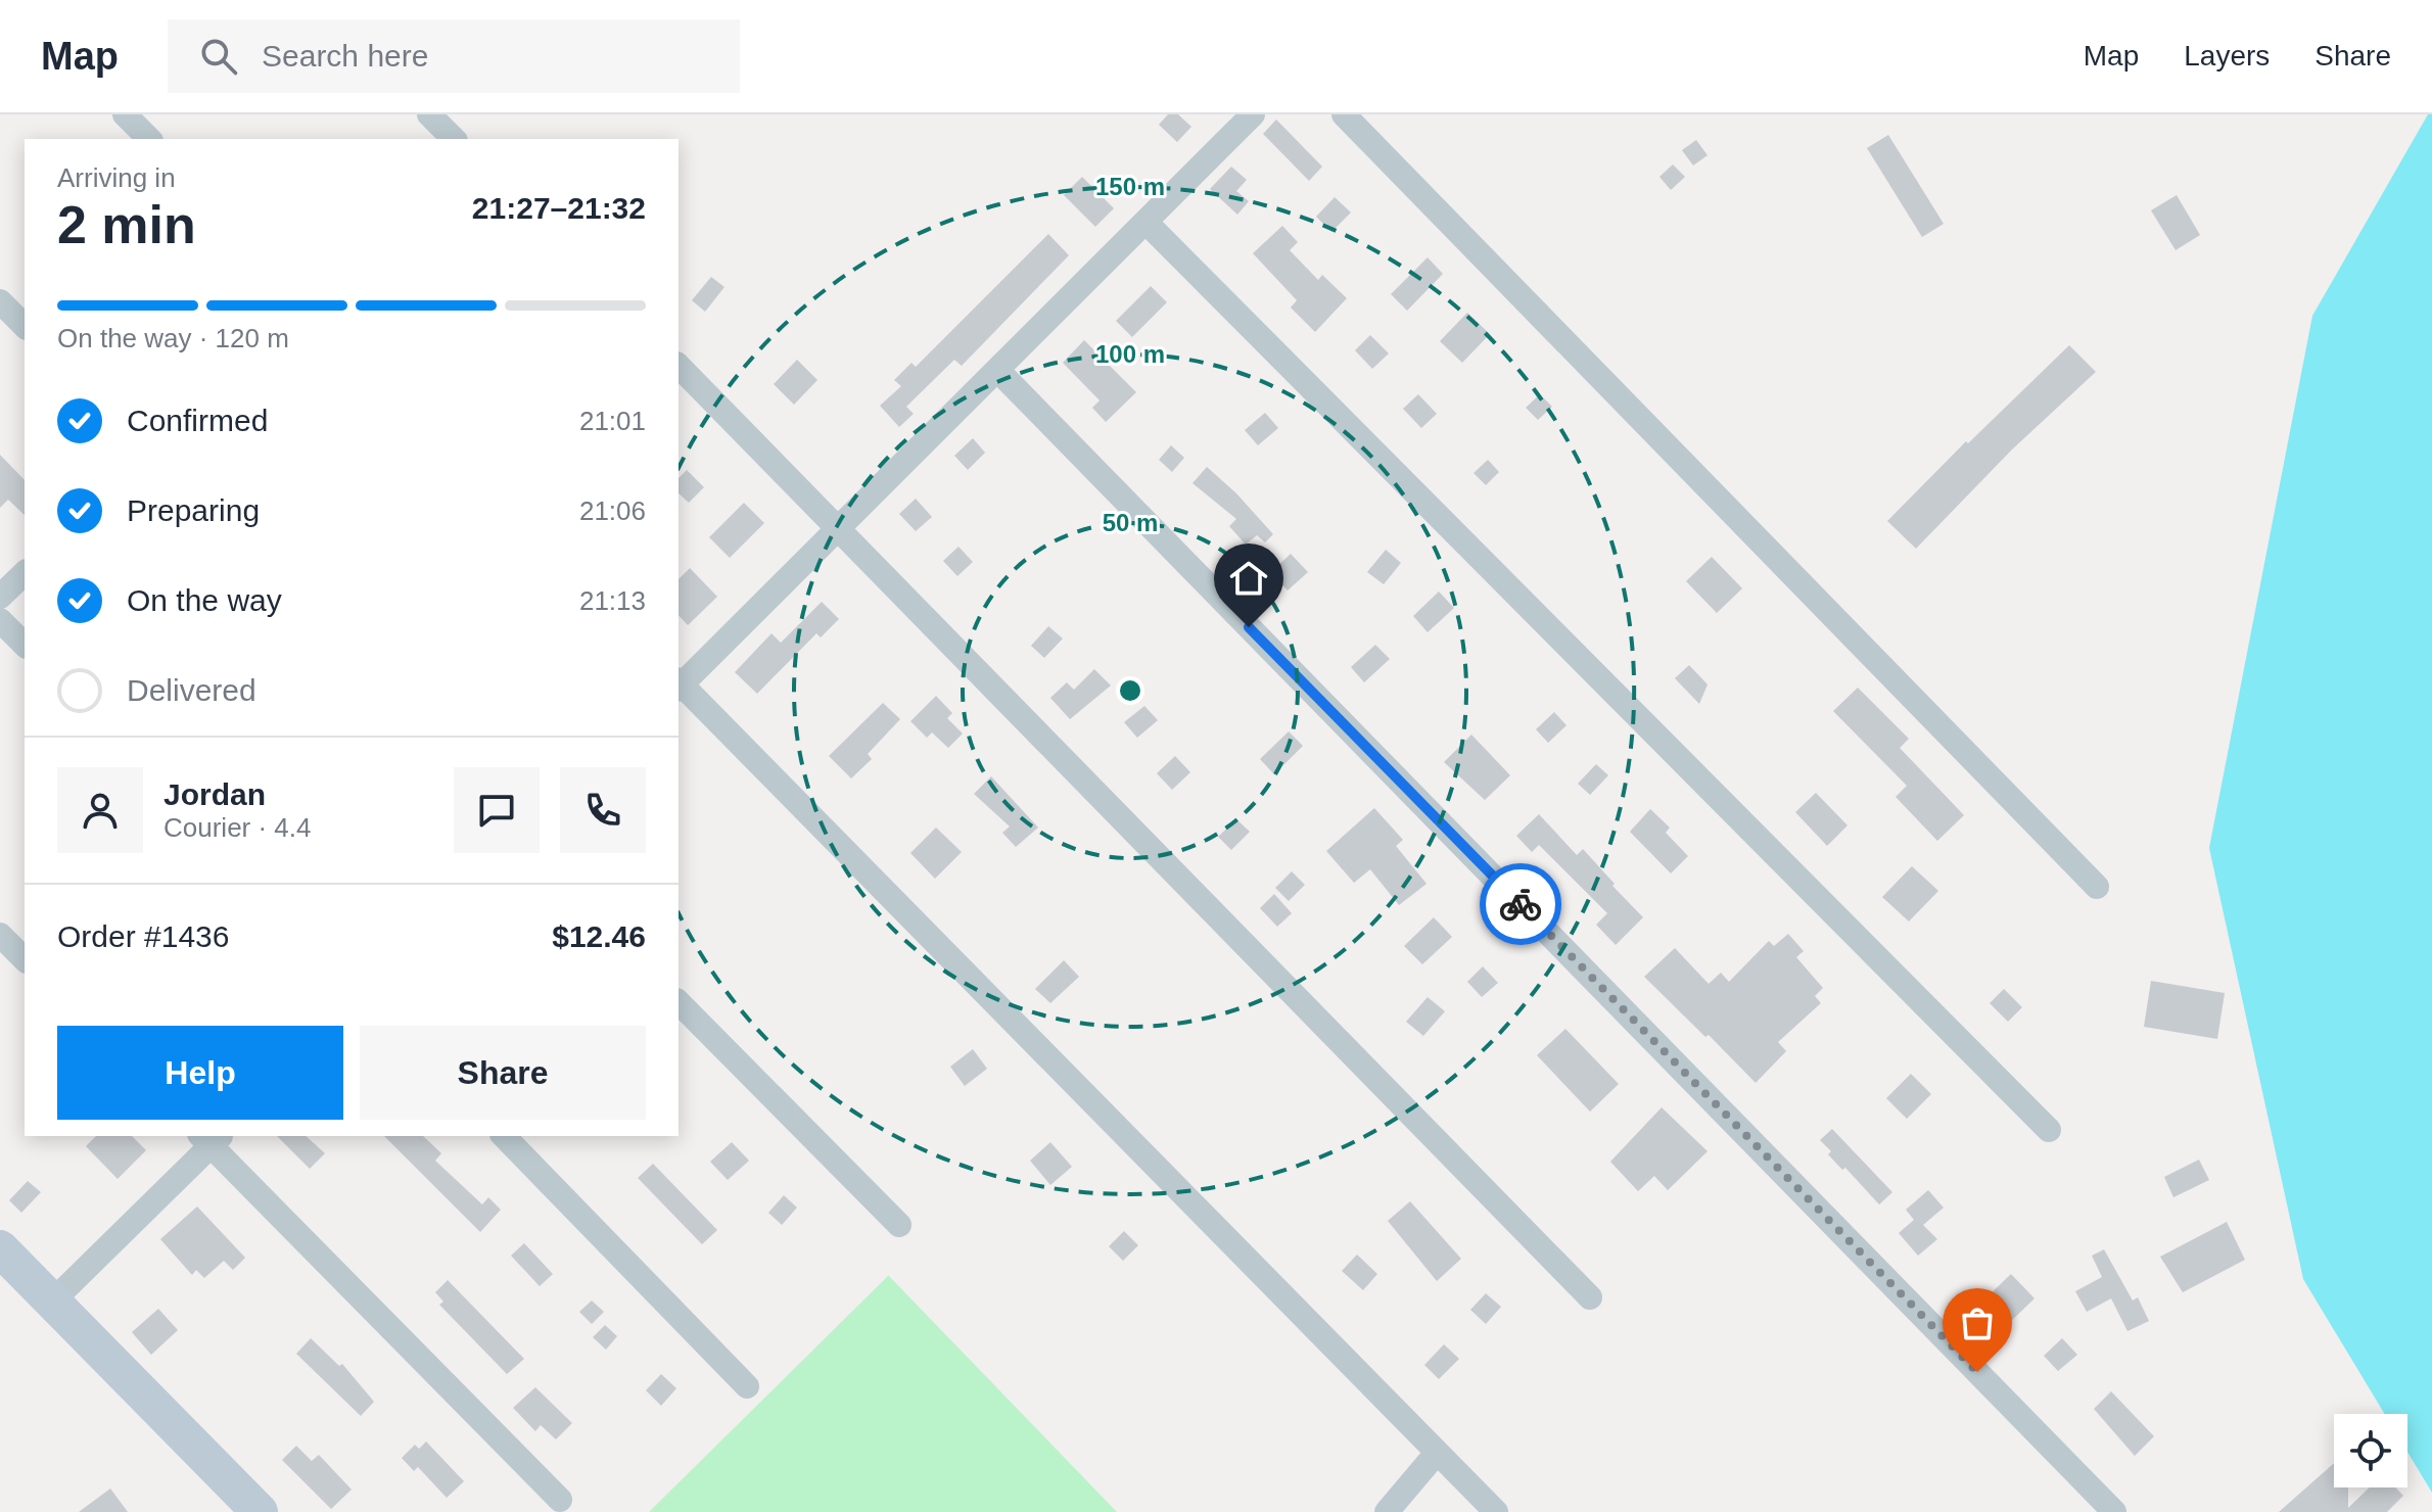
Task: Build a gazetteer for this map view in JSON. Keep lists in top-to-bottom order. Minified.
{"page":{"header":"Map","search":"Search here","nav":["Map","Layers","Share"],"heading":["2 min","Arriving in","21:27–21:32"],"panel":["Jordan","Courier · 4.4","Order #1436","$12.46"],"bar":"On the way · 120 m","list":[["Confirmed","21:01"],["Preparing","21:06"],["On the way","21:13"],"Delivered"],"buttons":["Help","Share"]},"rings":["150 m","100 m","50 m"]}
